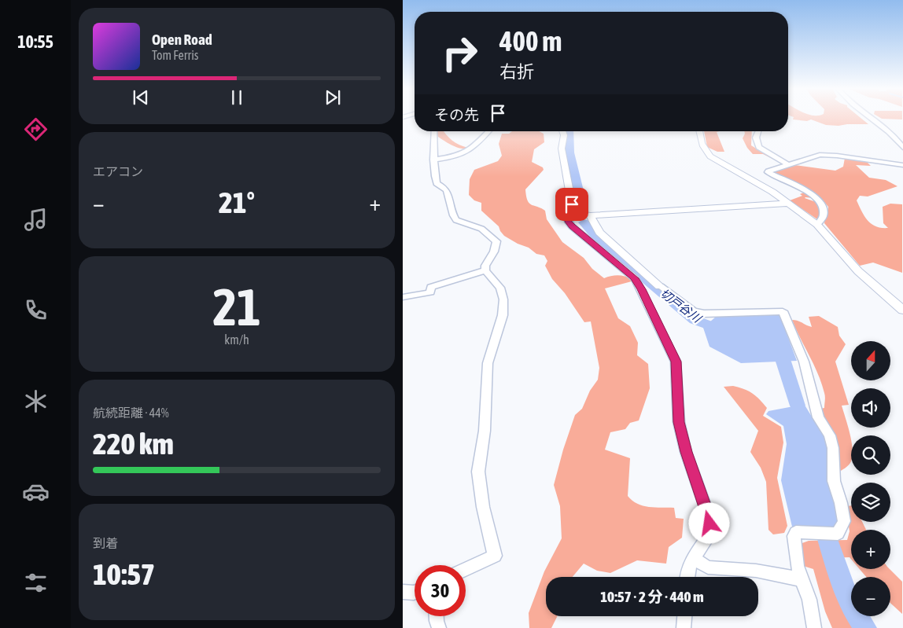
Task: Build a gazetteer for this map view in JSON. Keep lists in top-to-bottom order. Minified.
{"water":["切戸谷川"],"north":"top","page":{"tabs":"10:55","turn":["400 m","右折"],"song":["Open Road","Tom Ferris"],"then":"その先","tile":["エアコン",["21","km/h"],["航続距離 · 44%","220 km"],["到着","10:57"]],"heat":["−","21°","+"],"map_buttons":["+","−"],"limit":"30","trip":"10:57 · 2 分 · 440 m"}}
